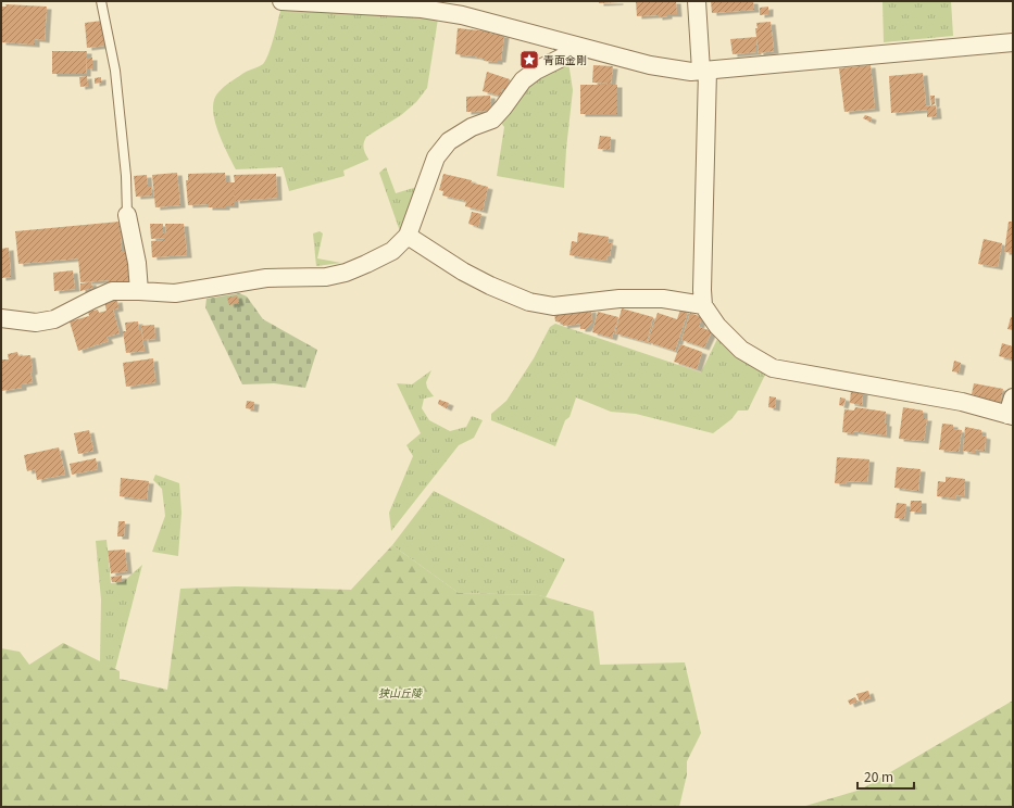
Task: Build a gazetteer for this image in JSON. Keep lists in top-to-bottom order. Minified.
{"parks":["狭山丘陵"],"places":{"place":["青面金剛"]},"scale_bar":"20 m"}
